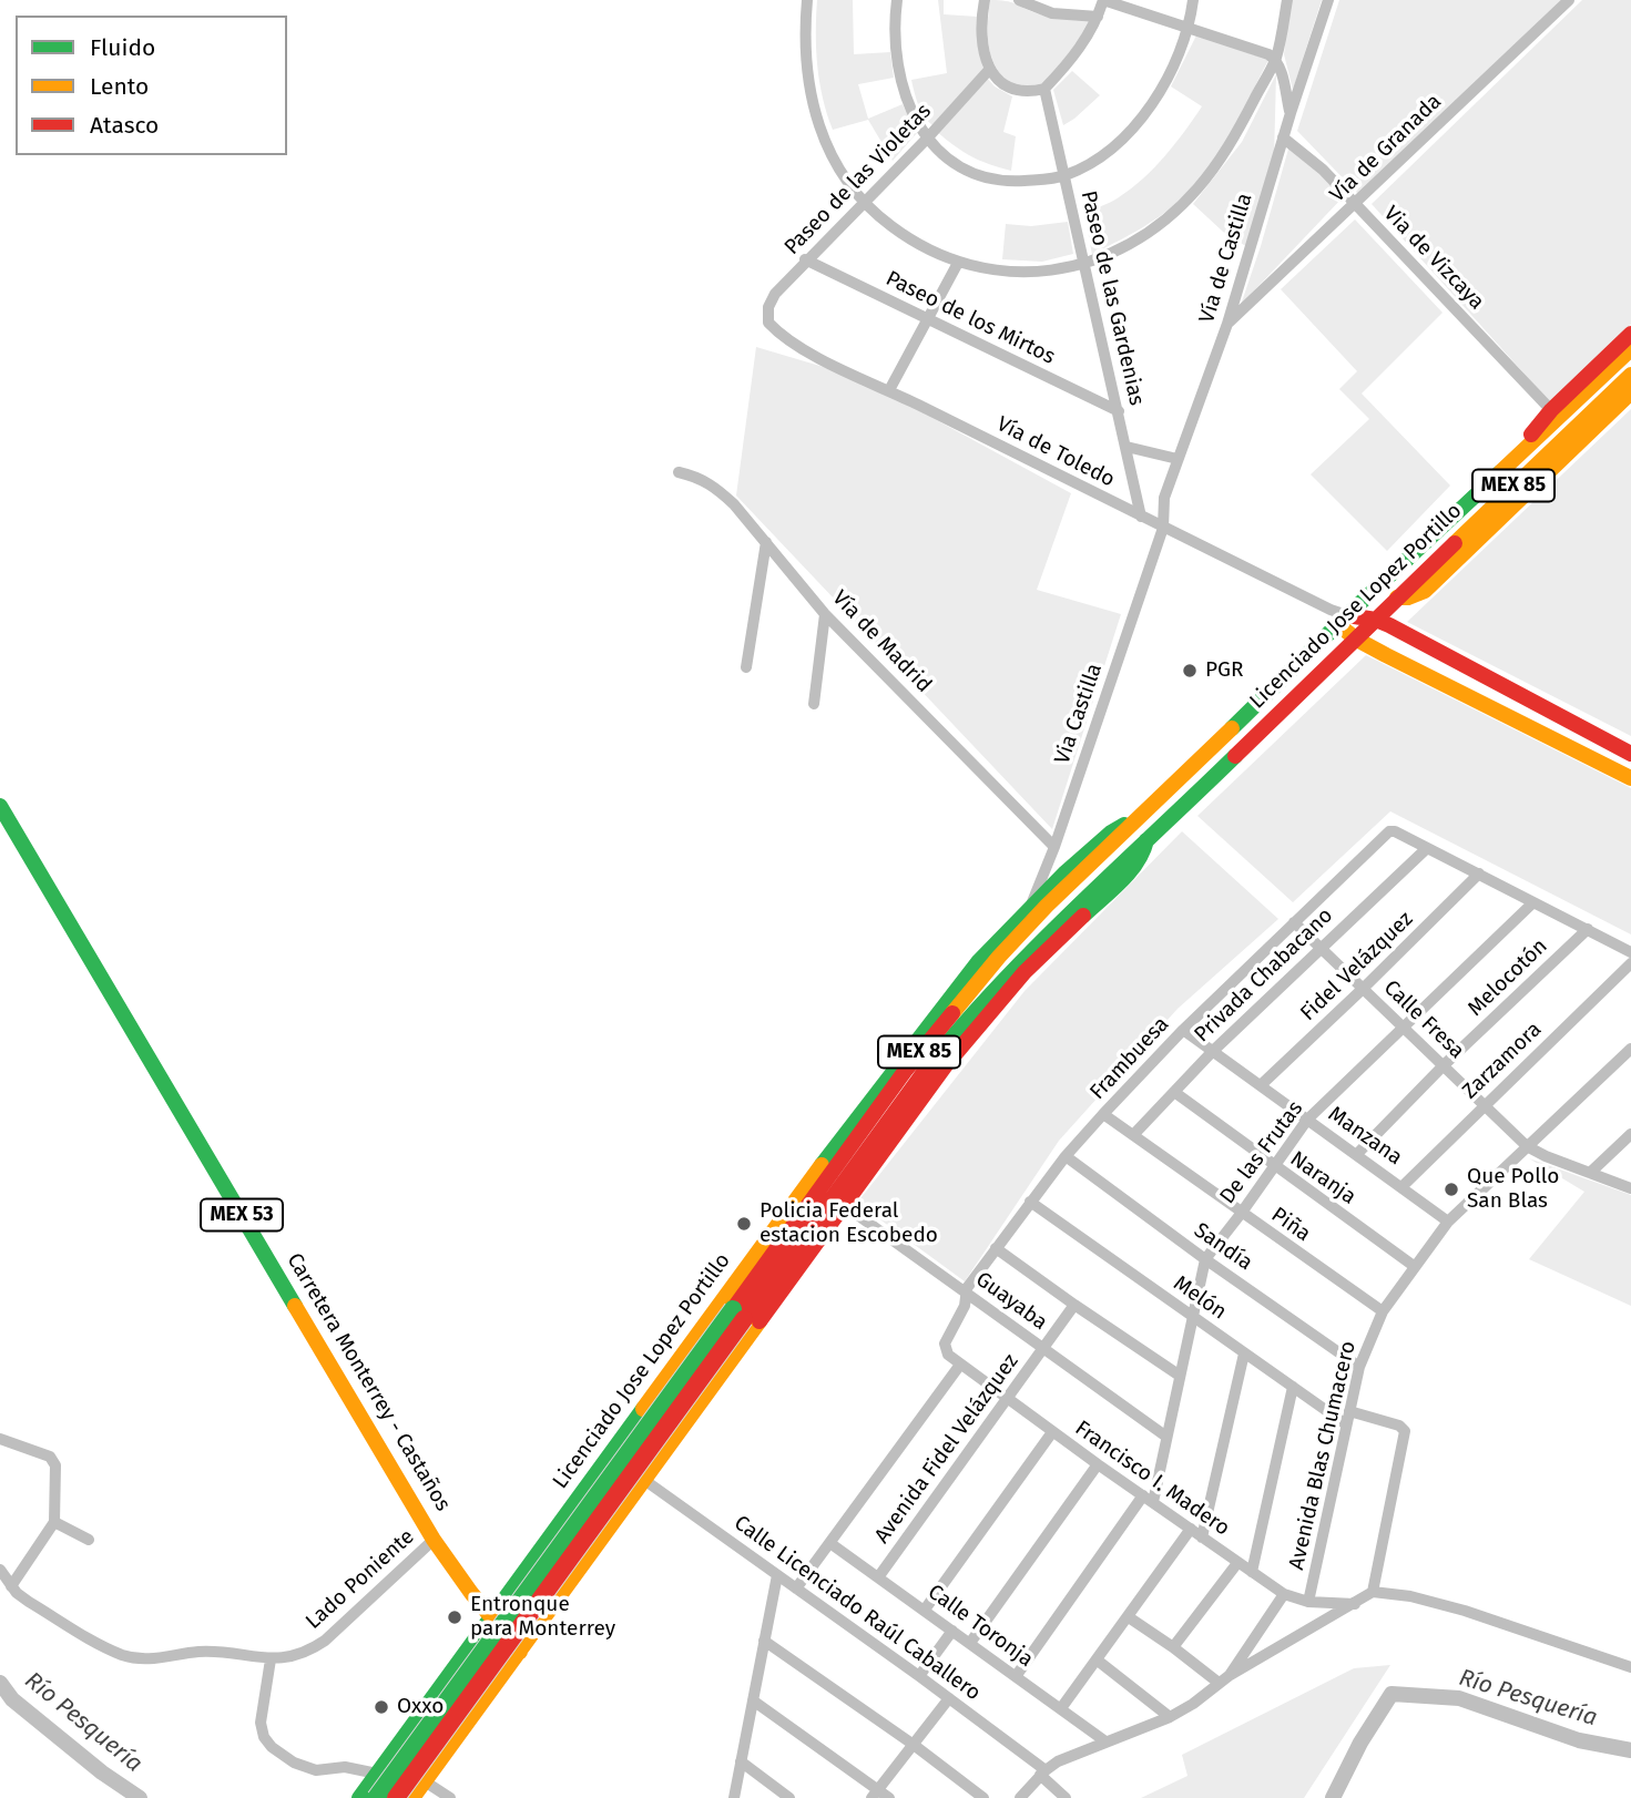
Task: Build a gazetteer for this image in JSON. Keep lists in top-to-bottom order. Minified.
{"streets":{"main road":["MEX 85","Licenciado Jose Lopez Portillo","MEX 53","Carretera Monterrey - Castaños"],"street":["Vía de Granada","Paseo de las Violetas","Vía de Castilla","Via de Vizcaya","Paseo de las Gardenias","Paseo de los Mirtos","Vía de Toledo","Vía de Madrid","Via Castilla","Fidel Velázquez","Privada Chabacano","Melocotón","Calle Fresa","Frambuesa","Zarzamora","Manzana","De las Frutas","Naranja","Piña","Sandía","Melón","Guayaba","Avenida Fidel Velázquez","Avenida Blas Chumacero","Francisco I. Madero","Lado Poniente","Calle Licenciado Raúl Caballero","Calle Toronja"]},"crossings":[["Vía de Granada","Vía de Castilla"],["Vía de Granada","Via de Vizcaya"],["Paseo de las Violetas","Paseo de los Mirtos"],["Paseo de las Violetas","Vía de Toledo"],["Vía de Castilla","Via de Vizcaya"],["Vía de Castilla","Vía de Toledo"],["Vía de Castilla","Via Castilla"],["Paseo de las Gardenias","Paseo de los Mirtos"],["Paseo de las Gardenias","Vía de Toledo"],["Vía de Toledo","Licenciado Jose Lopez Portillo"],["Vía de Toledo","Via Castilla"],["Licenciado Jose Lopez Portillo","Via Castilla"],["Licenciado Jose Lopez Portillo","Guayaba"],["Licenciado Jose Lopez Portillo","Carretera Monterrey - Castaños"],["Licenciado Jose Lopez Portillo","Calle Licenciado Raúl Caballero"],["Vía de Madrid","Via Castilla"],["Fidel Velázquez","Calle Fresa"],["Fidel Velázquez","Manzana"],["Privada Chabacano","Calle Fresa"],["Privada Chabacano","Frambuesa"],["Privada Chabacano","Manzana"],["Privada Chabacano","Naranja"],["Privada Chabacano","Piña"],["Melocotón","Calle Fresa"],["Melocotón","Manzana"],["Calle Fresa","Frambuesa"],["Calle Fresa","Zarzamora"],["Calle Fresa","De las Frutas"],["Calle Fresa","Avenida Blas Chumacero"],["Frambuesa","Manzana"],["Frambuesa","Piña"],["Frambuesa","Sandía"],["Frambuesa","Melón"],["Frambuesa","Guayaba"],["Frambuesa","Francisco I. Madero"],["Zarzamora","Manzana"],["Manzana","De las Frutas"],["Manzana","Avenida Blas Chumacero"],["De las Frutas","Naranja"],["De las Frutas","Piña"],["De las Frutas","Sandía"],["De las Frutas","Melón"],["De las Frutas","Guayaba"],["De las Frutas","Francisco I. Madero"],["Naranja","Avenida Blas Chumacero"],["Piña","Avenida Blas Chumacero"],["Sandía","Avenida Blas Chumacero"],["Melón","Avenida Blas Chumacero"],["Guayaba","Avenida Fidel Velázquez"],["Carretera Monterrey - Castaños","Lado Poniente"],["Avenida Fidel Velázquez","Francisco I. Madero"],["Avenida Fidel Velázquez","Calle Toronja"],["Avenida Blas Chumacero","Francisco I. Madero"]],"water":["Río Pesquería"],"places":["PGR","Que Pollo San Blas","Policia Federal estacion Escobedo","Entronque para Monterrey","Oxxo"],"legend":["Fluido","Lento","Atasco"]}
